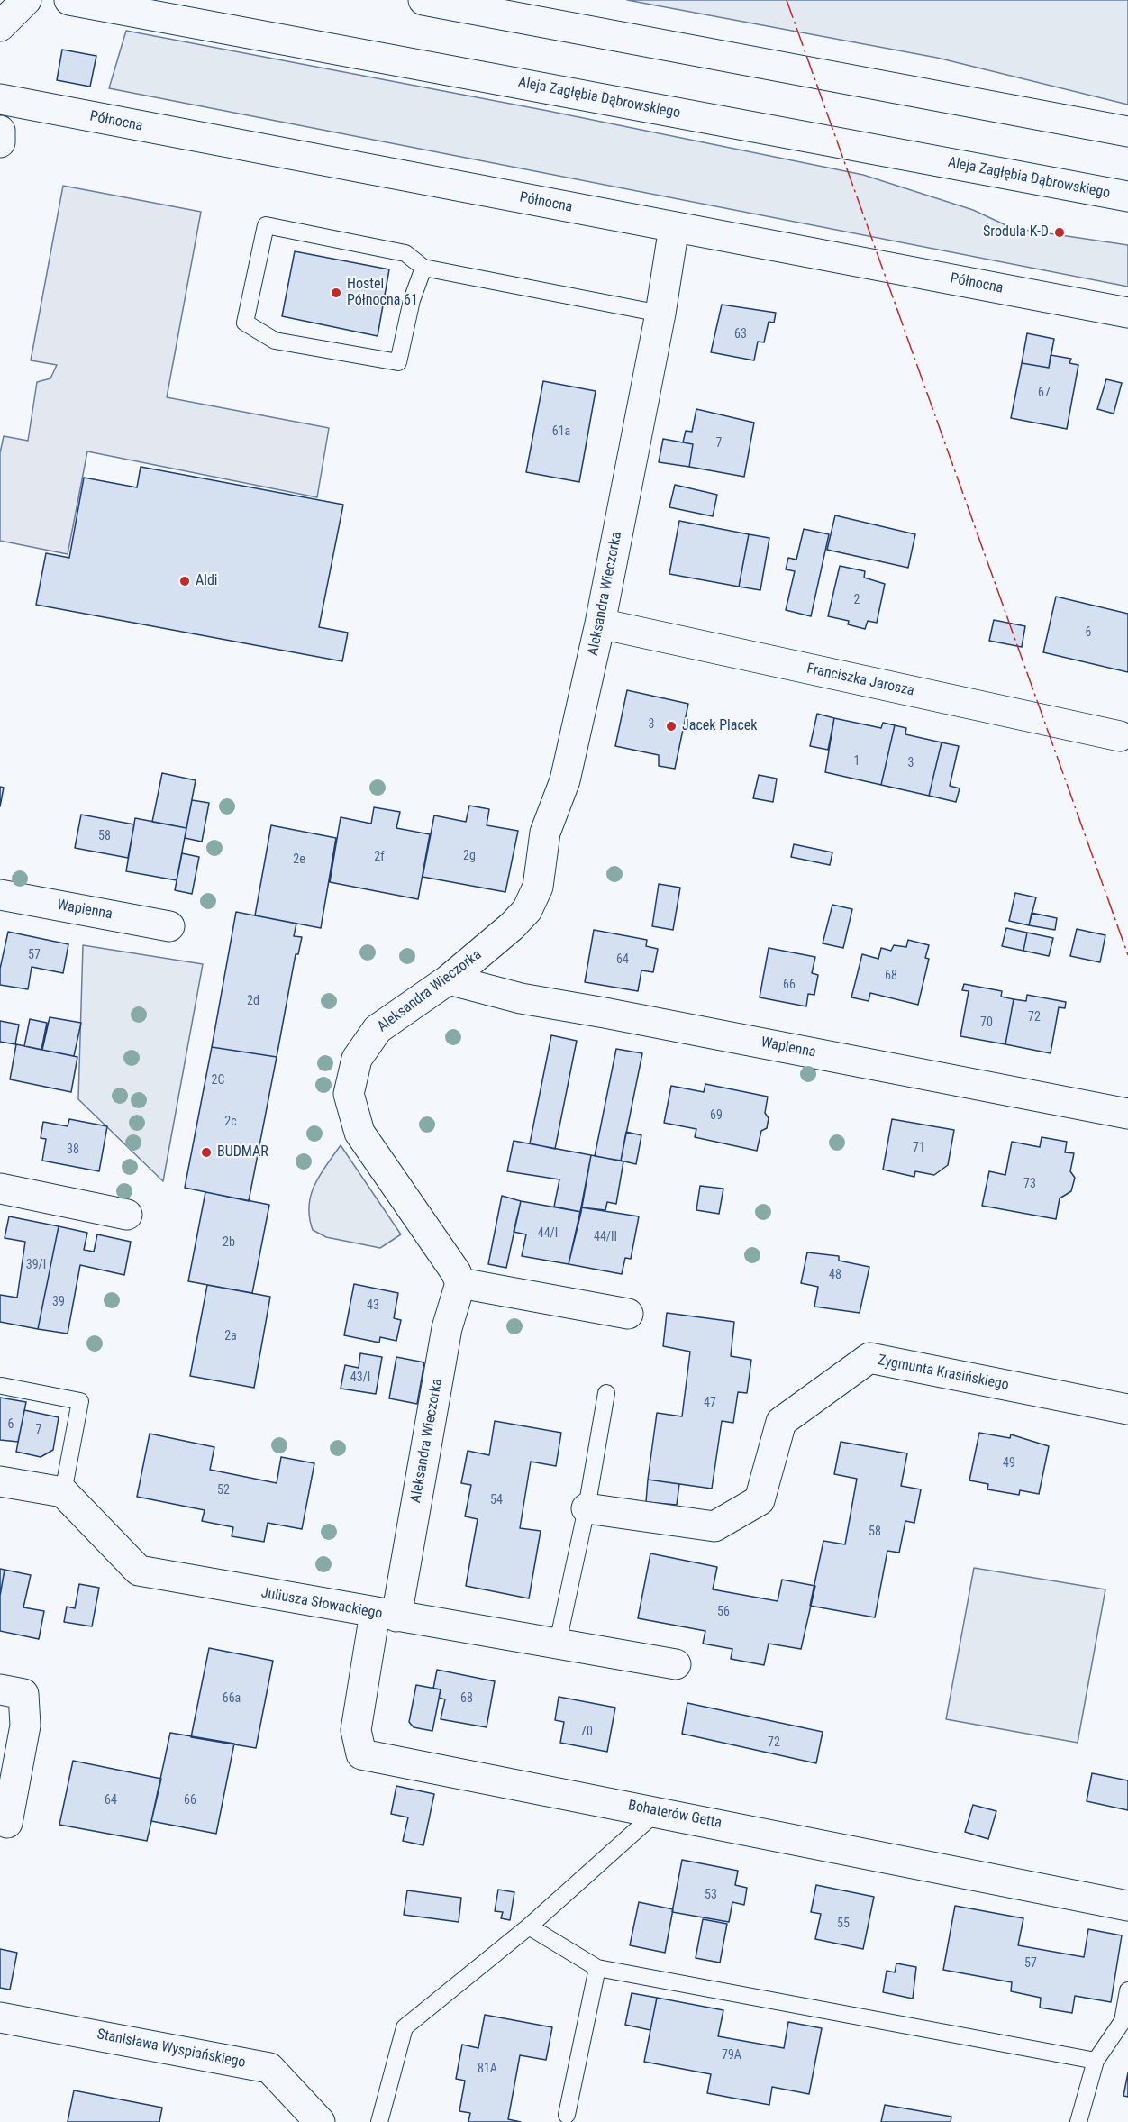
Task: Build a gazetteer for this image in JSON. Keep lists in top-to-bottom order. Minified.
{"streets":{"street":["Aleja Zagłębia Dąbrowskiego","Północna","Aleksandra Wieczorka","Franciszka Jarosza","Wapienna","Zygmunta Krasińskiego","Juliusza Słowackiego","Bohaterów Getta","Stanisława Wyspiańskiego"]},"crossings":[["Północna","Aleksandra Wieczorka"],["Aleksandra Wieczorka","Franciszka Jarosza"],["Aleksandra Wieczorka","Wapienna"],["Aleksandra Wieczorka","Juliusza Słowackiego"],["Aleksandra Wieczorka","Bohaterów Getta"],["Juliusza Słowackiego","Bohaterów Getta"]],"places":["Środula K-D","Hostel Północna 61","Aldi","Jacek Placek","BUDMAR"],"house_numbers":["63","67","61a","7","2","6","3","1","3","58","2g","2f","2e","57","64","68","66","2d","72","70","2C","69","2c","71","38","73","44/I","44/II","2b","39/I","48","39","43","2a","43/I","47","6","7","49","52","54","58","56","66a","68","70","72","64","66","53","55","57","79A","81A"]}
